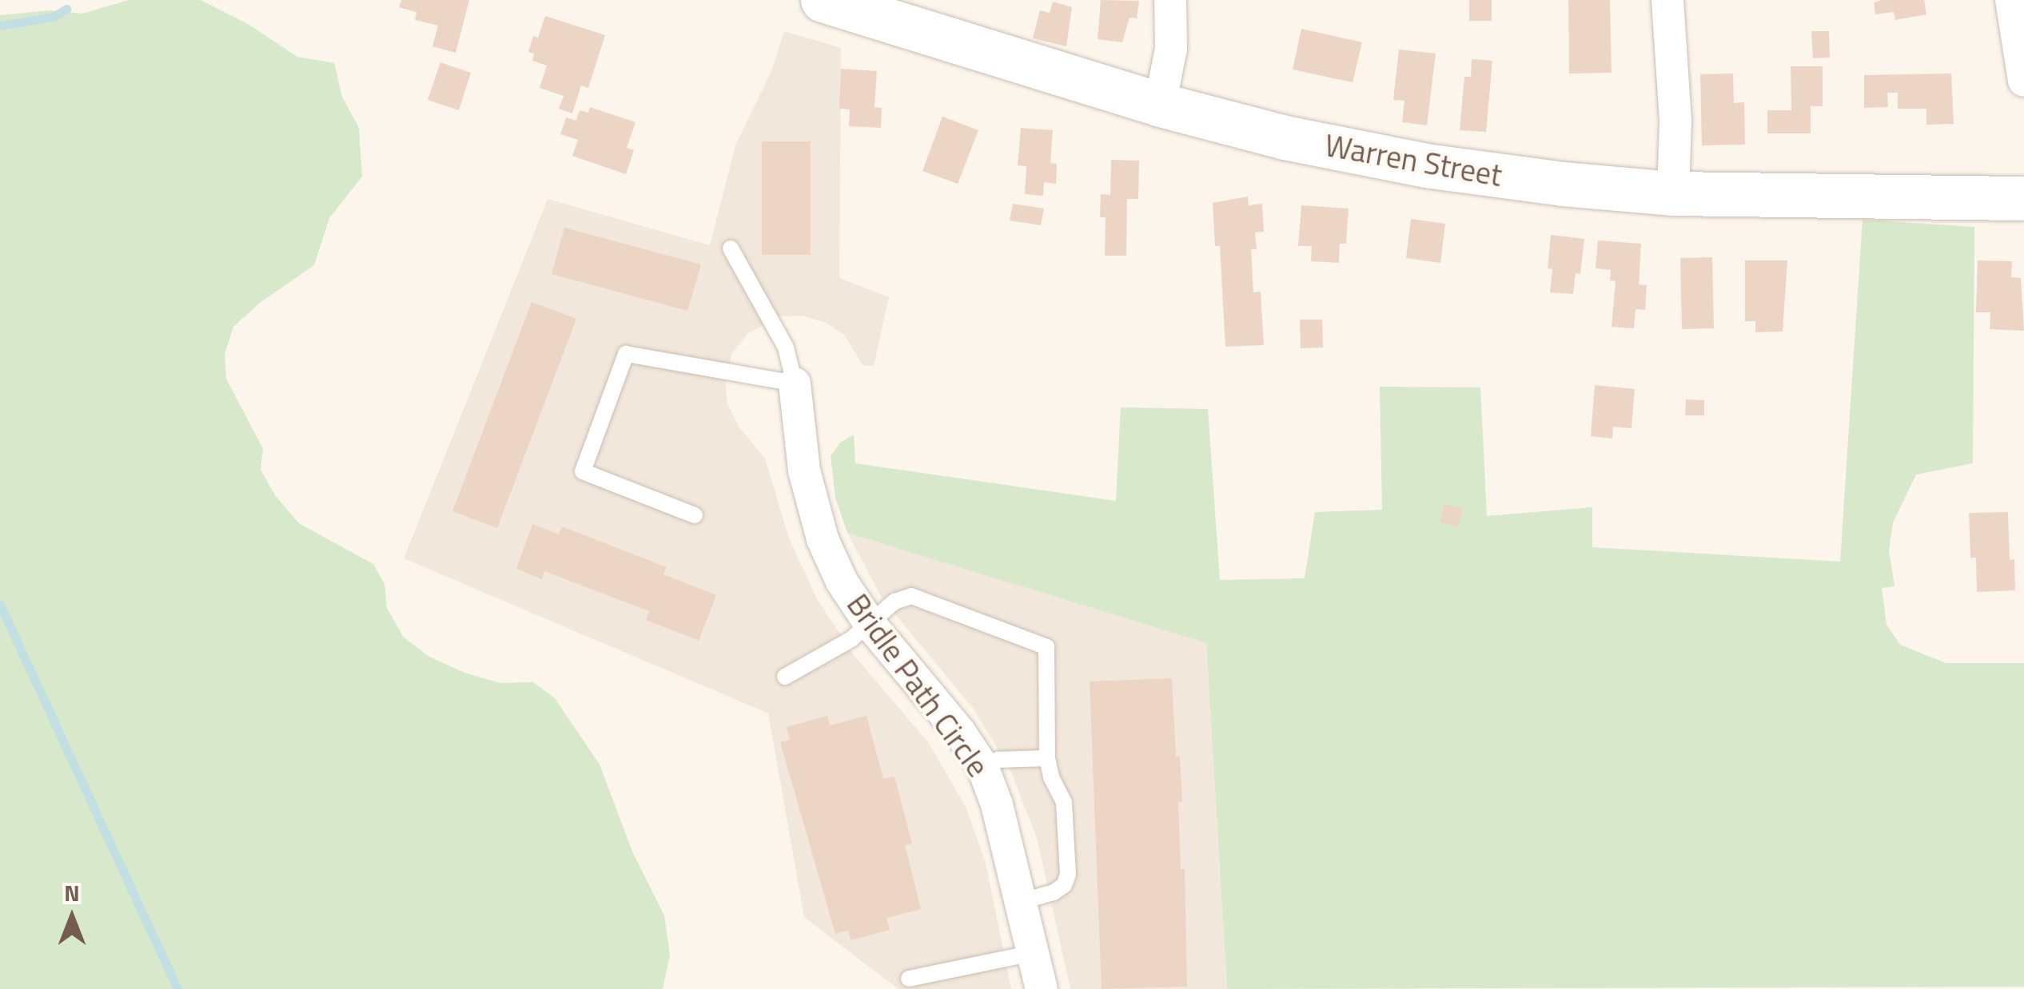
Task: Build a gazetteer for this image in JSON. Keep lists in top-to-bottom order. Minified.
{"streets":{"main road":["Warren Street"],"street":["Bridle Path Circle"]},"north":"top"}
